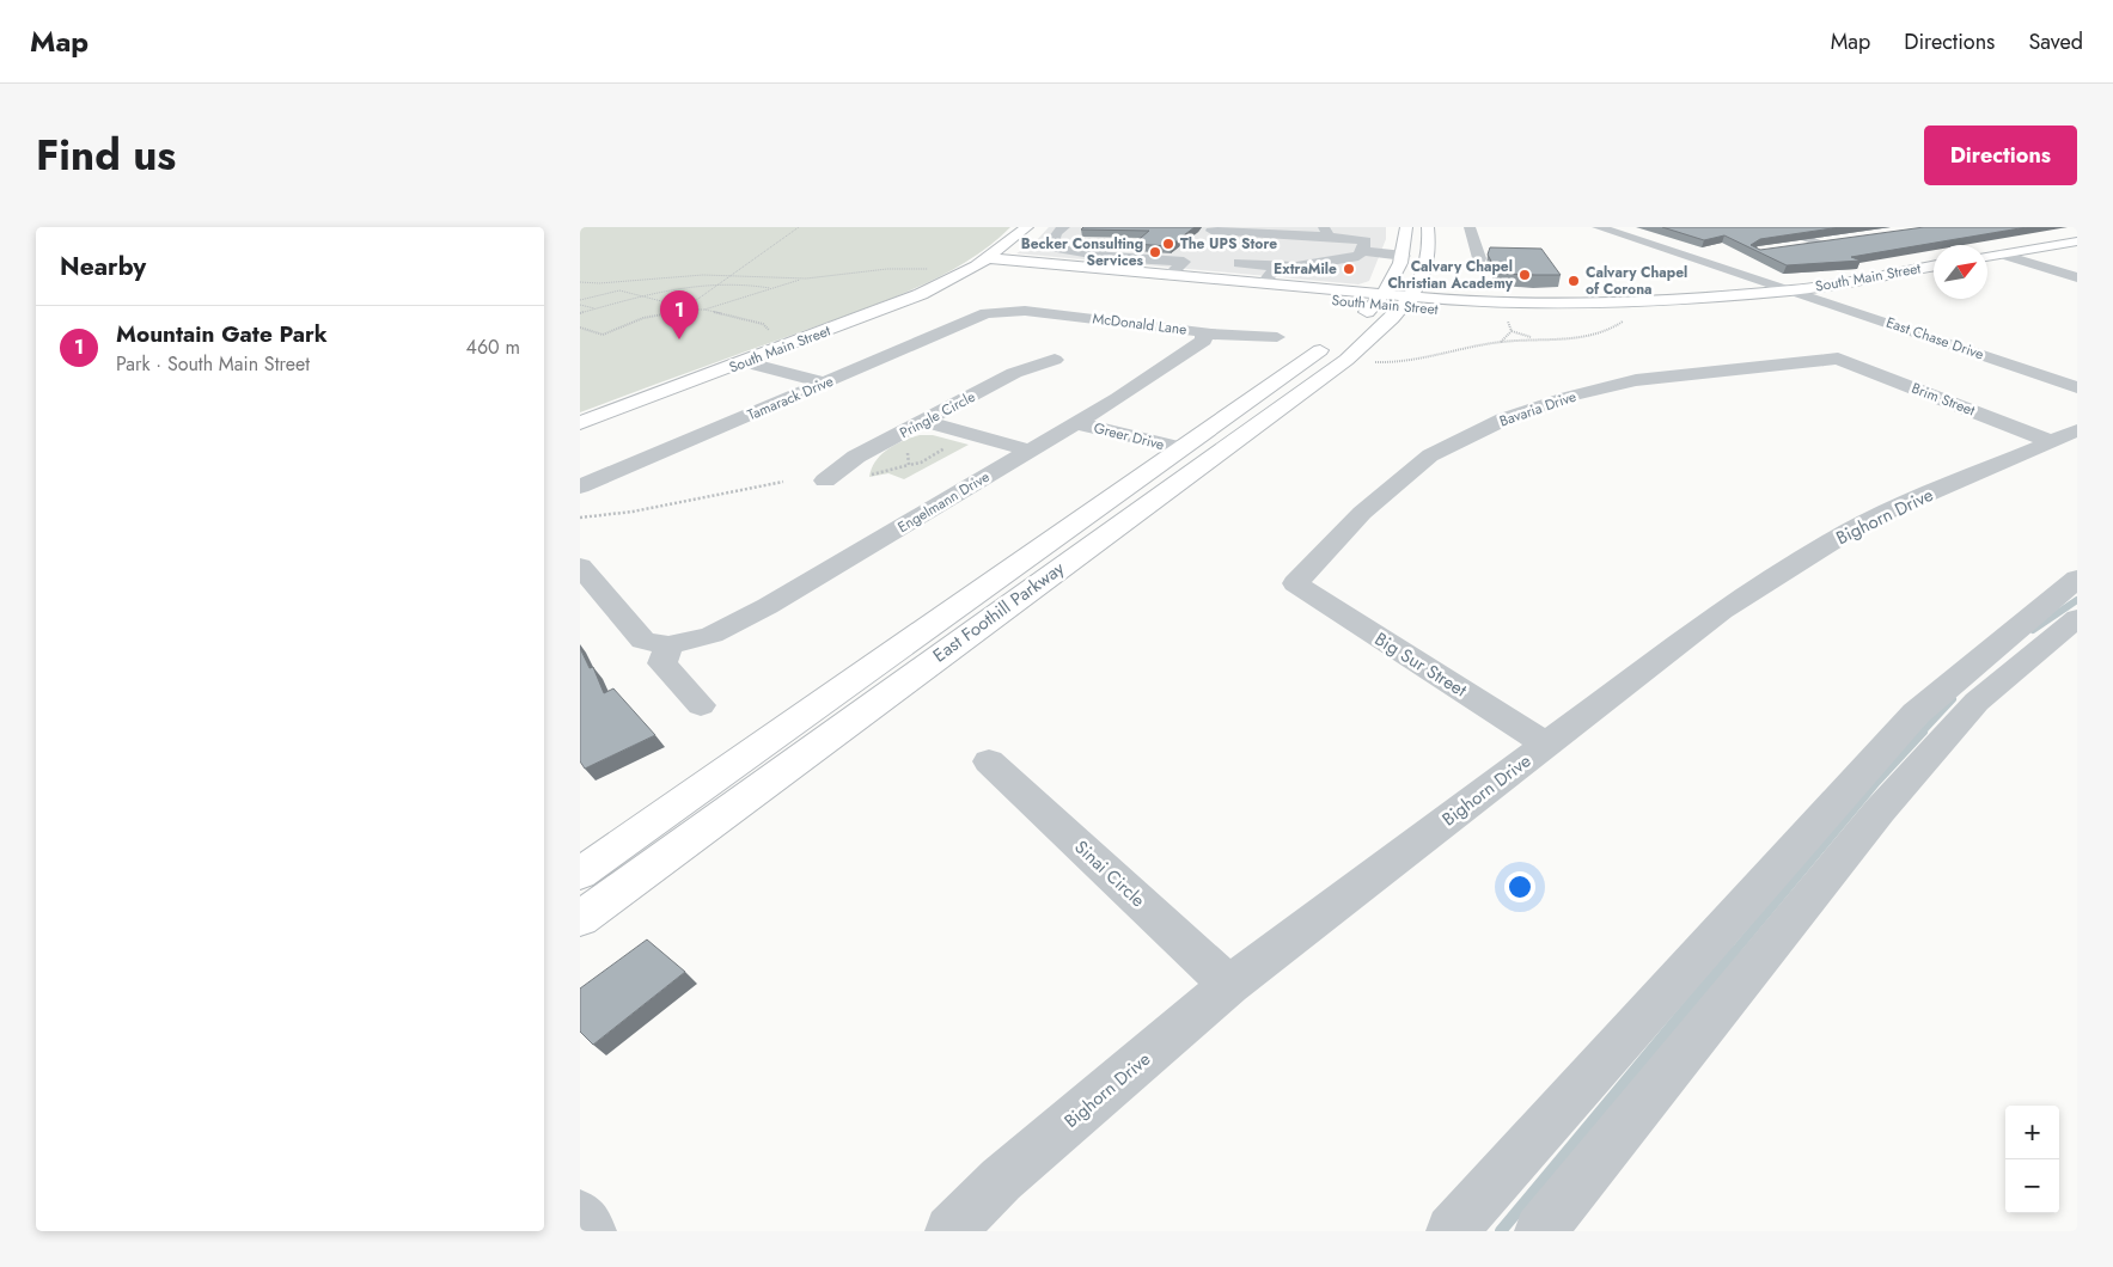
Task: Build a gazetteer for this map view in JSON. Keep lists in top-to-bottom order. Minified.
{"streets":{"main road":["South Main Street","East Foothill Parkway"],"street":["McDonald Lane","East Chase Drive","Tamarack Drive","Brim Street","Bavaria Drive","Pringle Circle","Greer Drive","Engelmann Drive","Bighorn Drive","Big Sur Street","Sinai Circle"]},"crossings":[["South Main Street","East Chase Drive"],["South Main Street","East Foothill Parkway"],["McDonald Lane","Tamarack Drive"],["McDonald Lane","Engelmann Drive"],["Brim Street","Bavaria Drive"],["Brim Street","Bighorn Drive"],["Bavaria Drive","Big Sur Street"],["Greer Drive","Engelmann Drive"],["Greer Drive","East Foothill Parkway"],["Bighorn Drive","Big Sur Street"],["Bighorn Drive","Sinai Circle"]],"places":["The UPS Store","Becker Consulting Services","ExtraMile","Calvary Chapel Christian Academy","Calvary Chapel of Corona"],"north":"top right","page":{"header":"Map","nav":["Map","Directions","Saved"],"title":"Find us","buttons":"Directions","heading":"Nearby","pins":"1","list":[{"mark":"1","name":"Mountain Gate Park","note":"Park · South Main Street","value":"460 m"}],"map_buttons":["+","−"]}}
